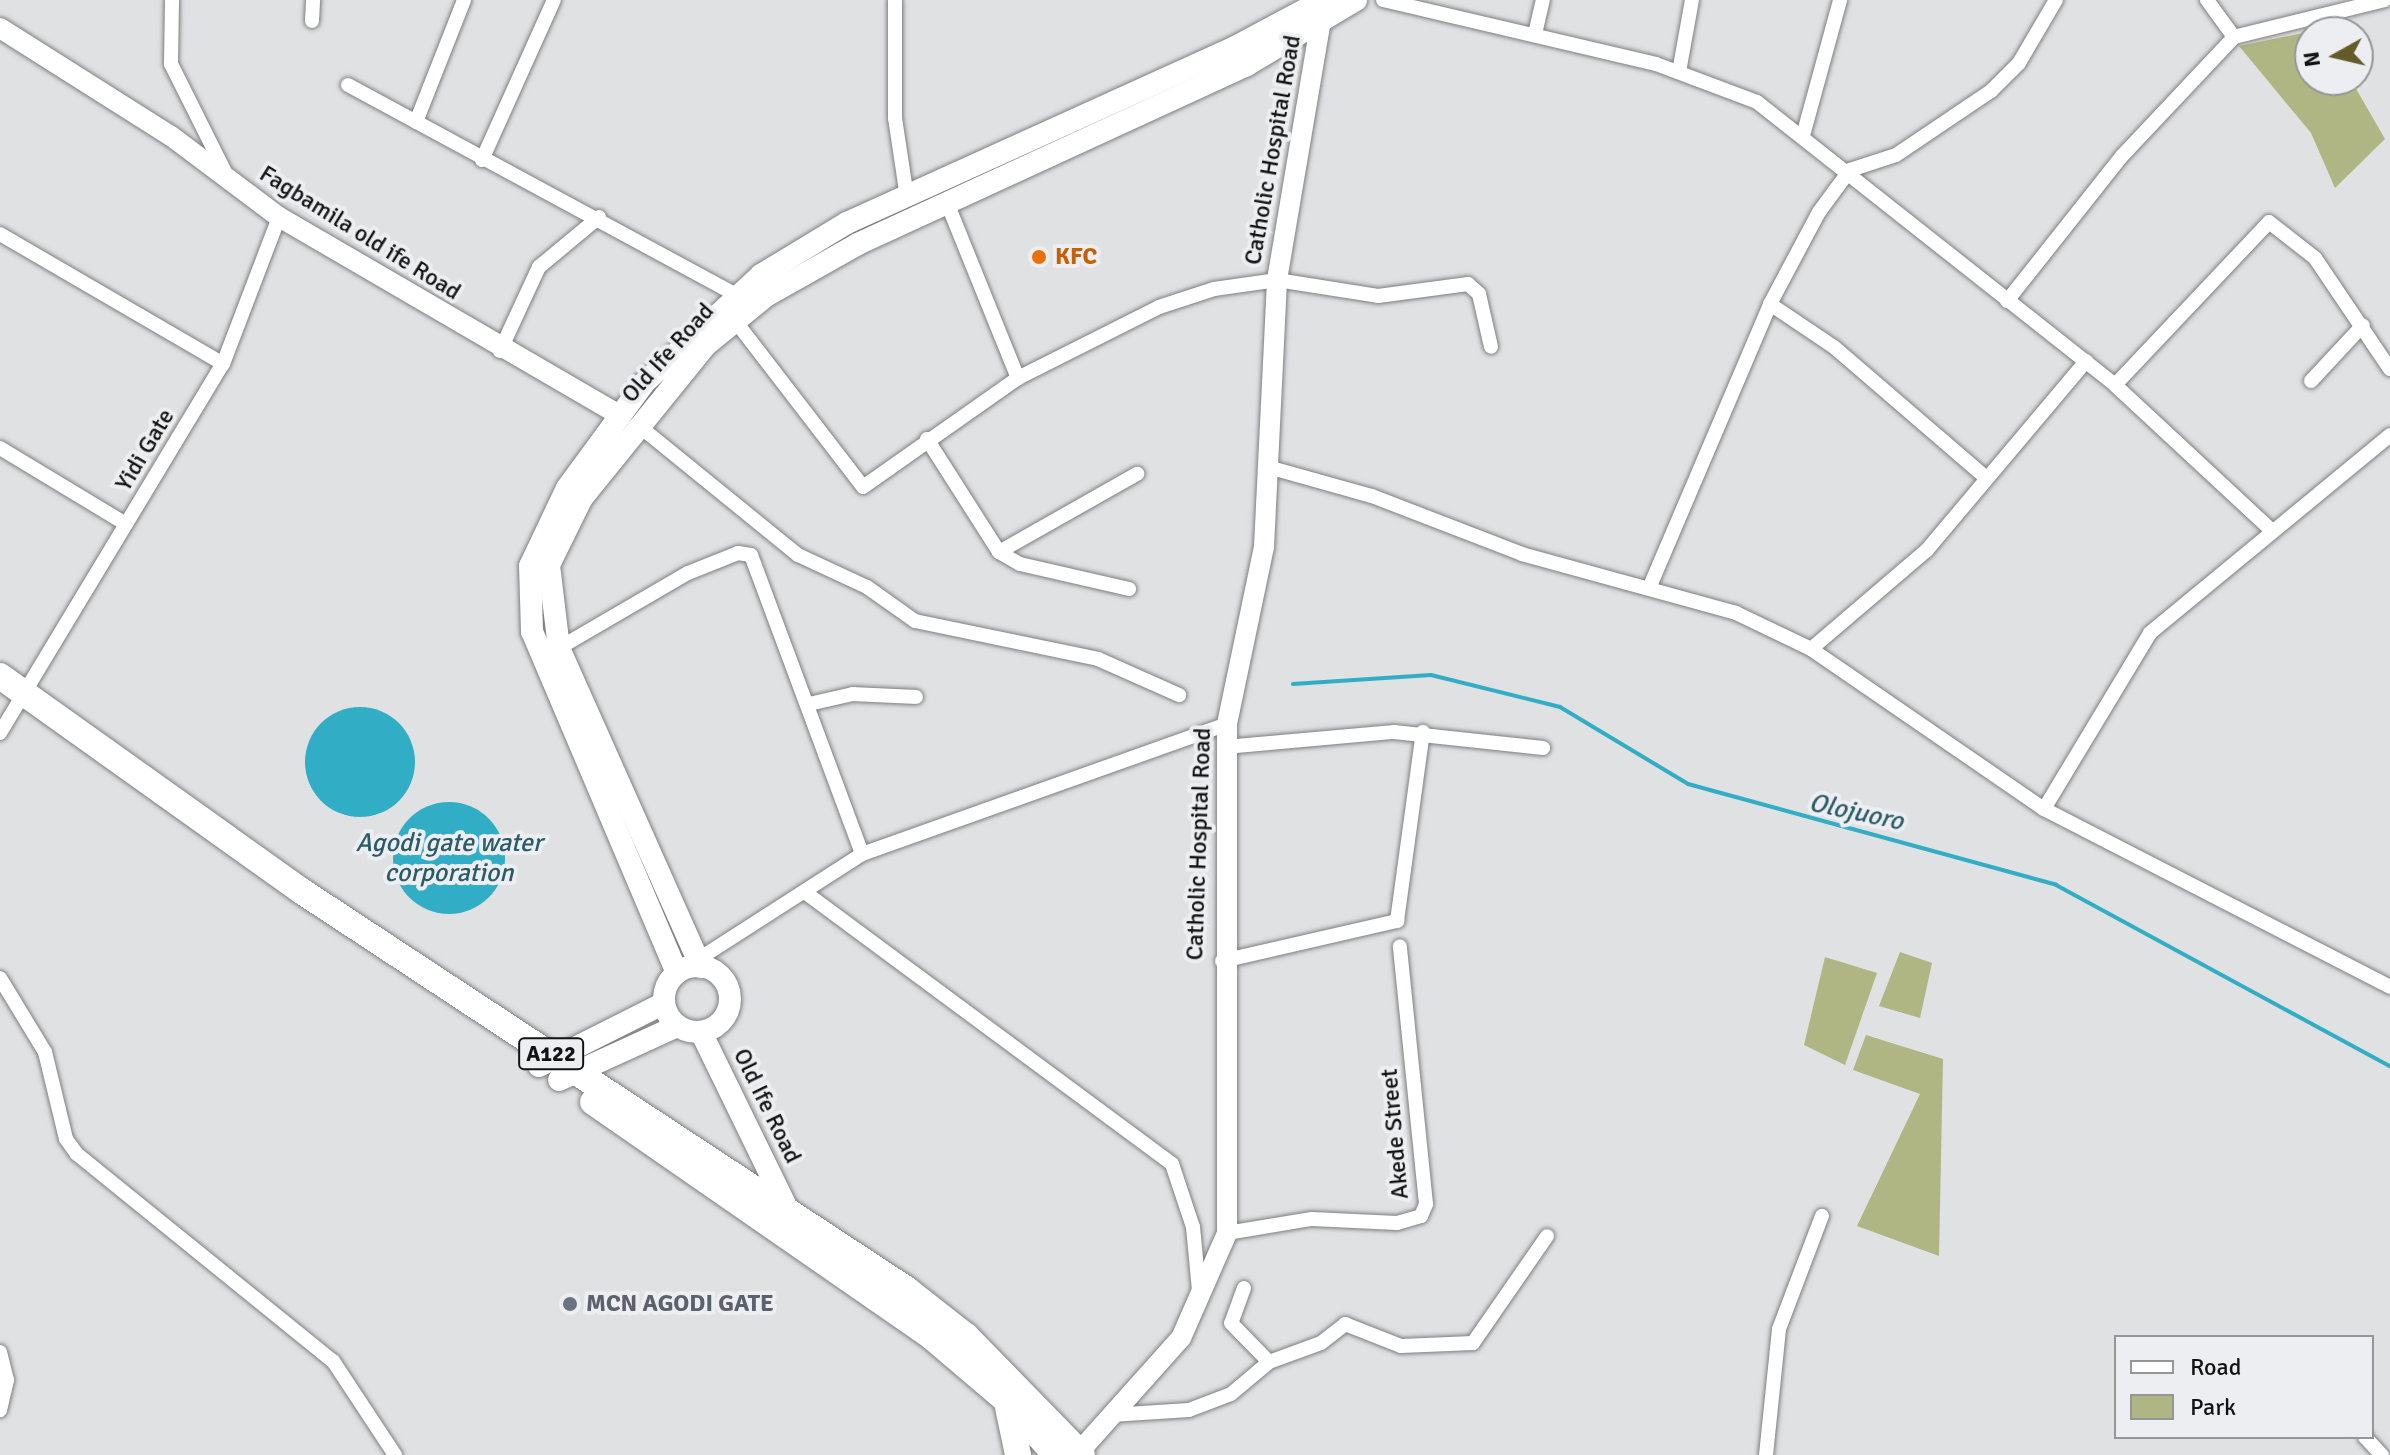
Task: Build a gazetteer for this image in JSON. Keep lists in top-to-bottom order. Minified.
{"streets":{"highway":["A122"],"main road":["Old Ife Road"],"street":["Catholic Hospital Road","Fagbamila old ife Road","Yidi Gate","Akede Street"]},"crossings":[["Catholic Hospital Road","Old Ife Road"],["Catholic Hospital Road","A122"],["Catholic Hospital Road","Akede Street"],["Fagbamila old ife Road","Old Ife Road"],["Fagbamila old ife Road","Yidi Gate"],["Old Ife Road","A122"],["Yidi Gate","A122"]],"water":["Olojuoro","Agodi gate water corporation"],"places":["KFC","MCN AGODI GATE"],"legend":["Road","Park"],"north":"left"}
